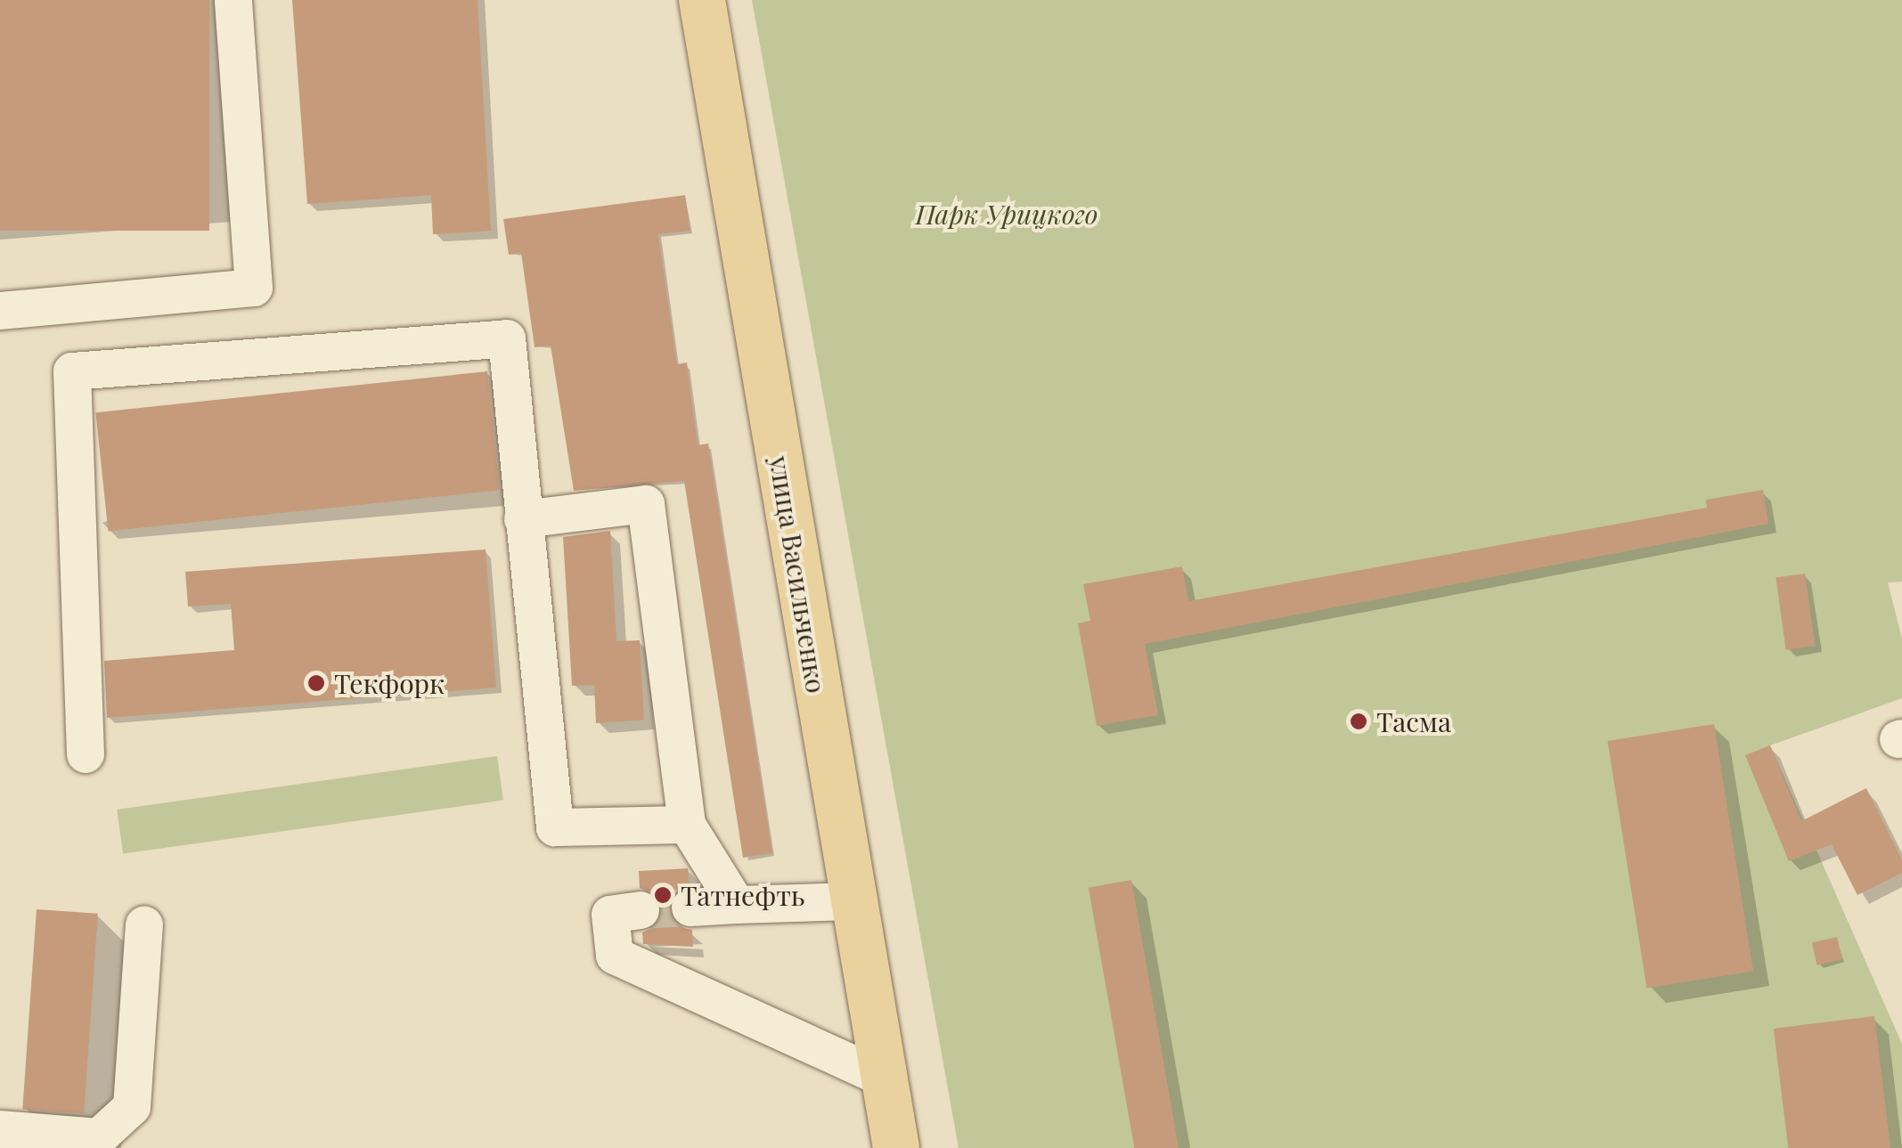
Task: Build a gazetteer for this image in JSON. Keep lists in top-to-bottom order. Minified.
{"streets":{"main road":["улица Васильченко"]},"parks":["Парк Урицкого"],"places":["Текфорк","Тасма","Татнефть"]}
